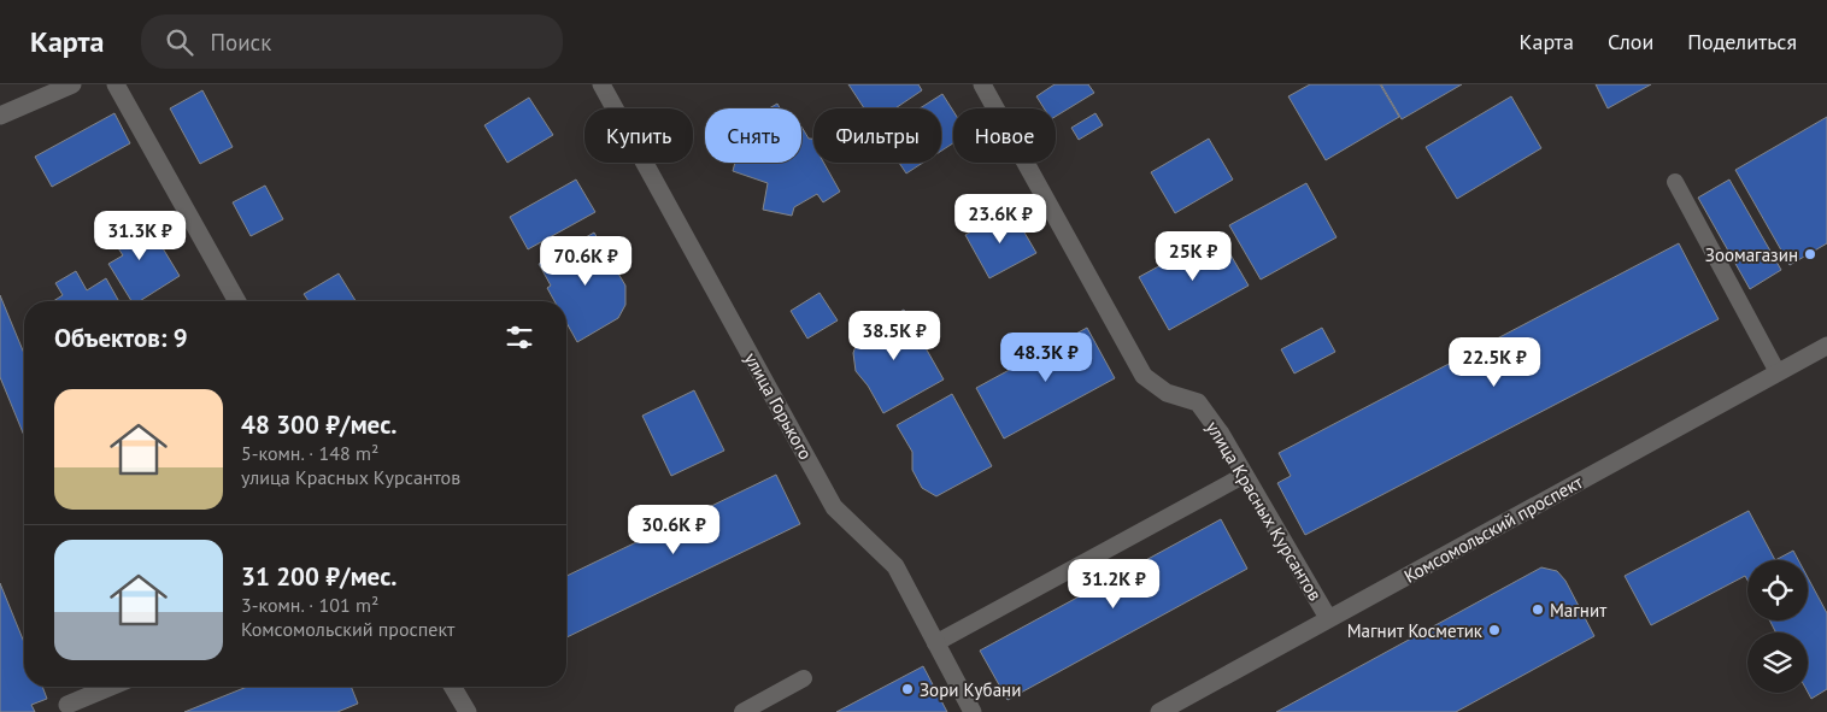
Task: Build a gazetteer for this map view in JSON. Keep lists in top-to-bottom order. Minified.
{"streets":{"street":["улица Горького","улица Красных Курсантов","Комсомольский проспект"]},"crossings":[["улица Красных Курсантов","Комсомольский проспект"]],"places":["Зоомагазин","Магнит","Магнит Косметик","Зори Кубани"],"page":{"header":"Карта","search":"Поиск","nav":["Карта","Слои","Поделиться"],"chip":["Купить","Снять","Фильтры","Новое"],"price":["23.6K ₽","31.3K ₽","25K ₽","70.6K ₽","38.5K ₽","48.3K ₽","22.5K ₽","30.6K ₽","31.2K ₽"],"heading":"Объектов: 9","list":[{"name":"48 300 ₽/мес.","note":"5-комн. · 148 m² · улица Красных Курсантов"},{"name":"31 200 ₽/мес.","note":"3-комн. · 101 m² · Комсомольский проспект"}]}}
